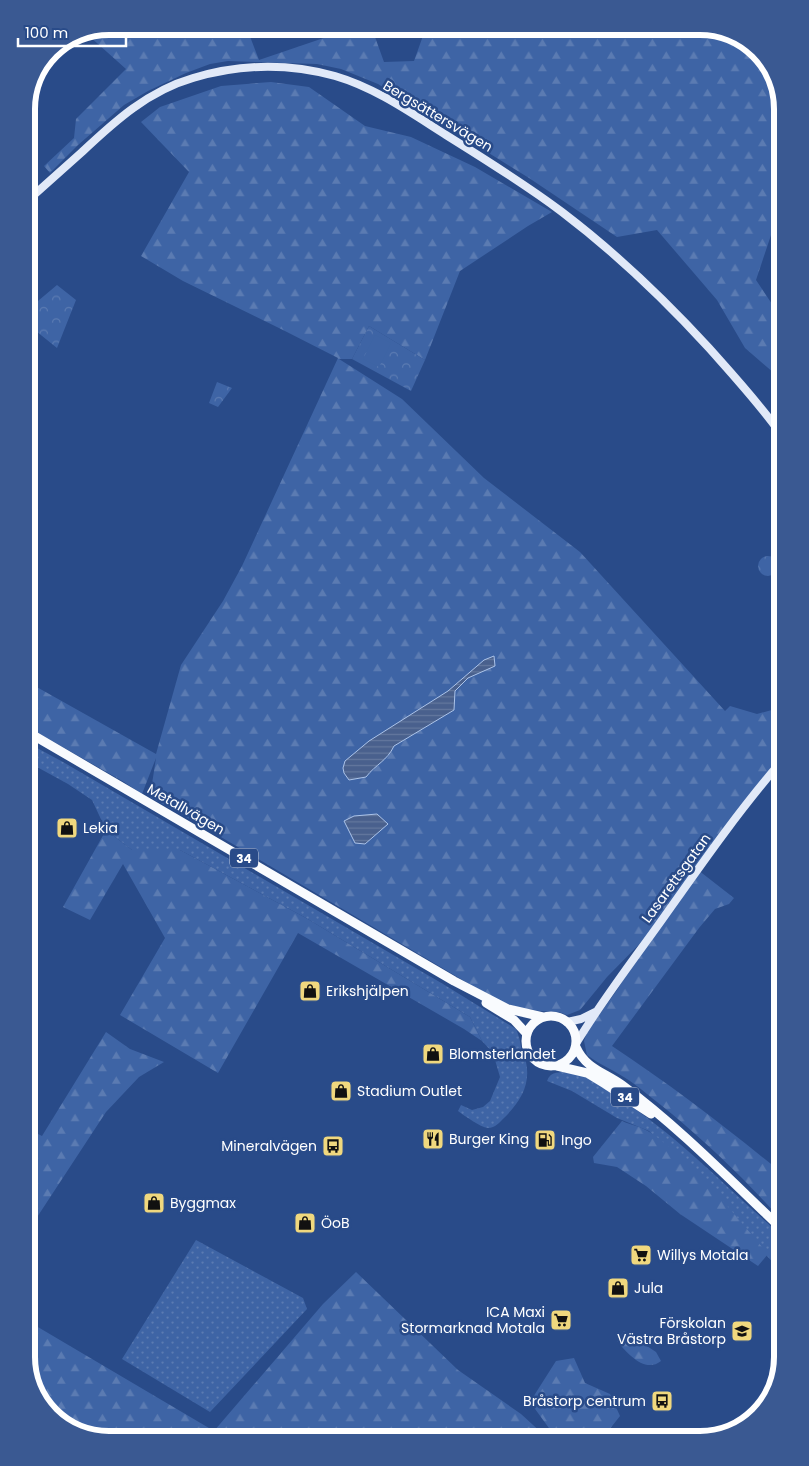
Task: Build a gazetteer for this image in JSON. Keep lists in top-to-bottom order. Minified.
{"streets":{"main road":["Metallvägen","34"],"street":["Bergsättersvägen","Lasarettsgatan"]},"crossings":[["Metallvägen","34"],["Metallvägen","Lasarettsgatan"],["34","Lasarettsgatan"]],"places":{"shop":["Lekia","Erikshjälpen","Blomsterlandet","Stadium Outlet","Byggmax","ÖoB","Jula"],"restaurant":["Burger King"],"fuel station":["Ingo"],"bus stop":["Mineralvägen","Bråstorp centrum"],"supermarket":["Willys Motala","ICA Maxi Stormarknad Motala"],"school or university":["Förskolan Västra Bråstorp"]},"scale_bar":"100 m"}
